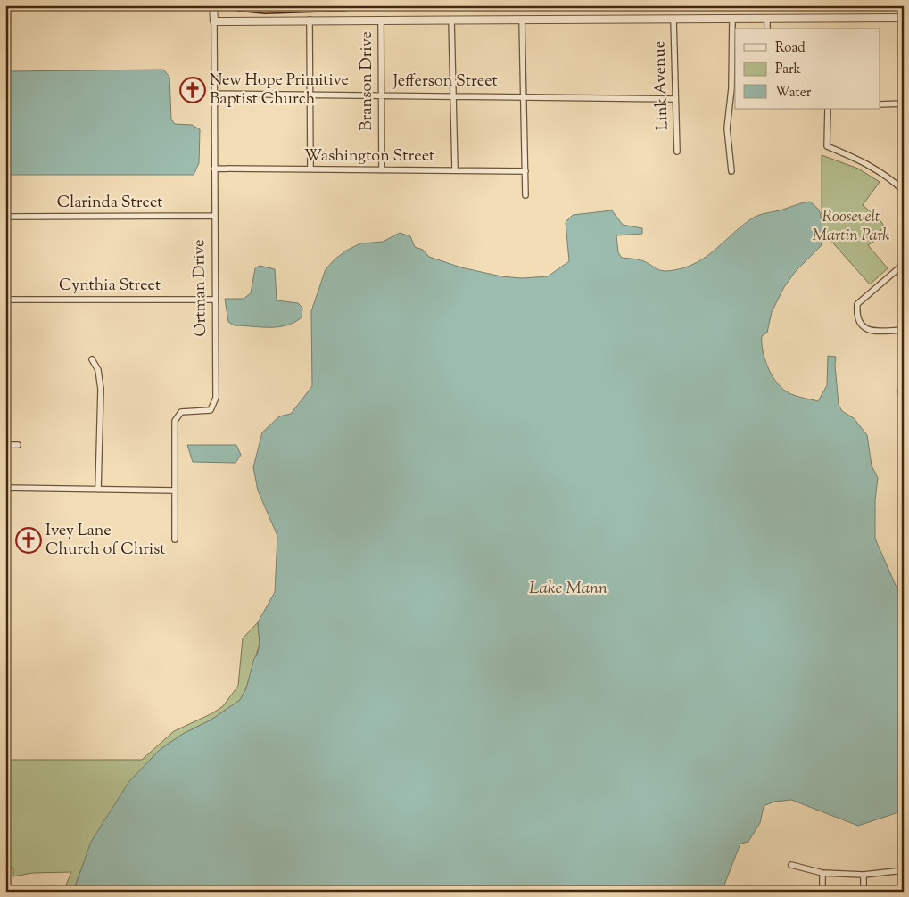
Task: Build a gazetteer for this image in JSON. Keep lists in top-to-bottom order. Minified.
{"streets":{"street":["Branson Drive","Jefferson Street","Link Avenue","Washington Street","Clarinda Street","Cynthia Street","Ortman Drive"]},"crossings":[["Branson Drive","Jefferson Street"],["Branson Drive","Washington Street"],["Jefferson Street","Link Avenue"],["Jefferson Street","Ortman Drive"],["Washington Street","Ortman Drive"],["Clarinda Street","Ortman Drive"],["Cynthia Street","Ortman Drive"]],"water":["Lake Mann"],"parks":["Roosevelt Martin Park"],"places":{"church":["New Hope Primitive Baptist Church","Ivey Lane Church of Christ"]},"legend":["Road","Park","Water"]}
